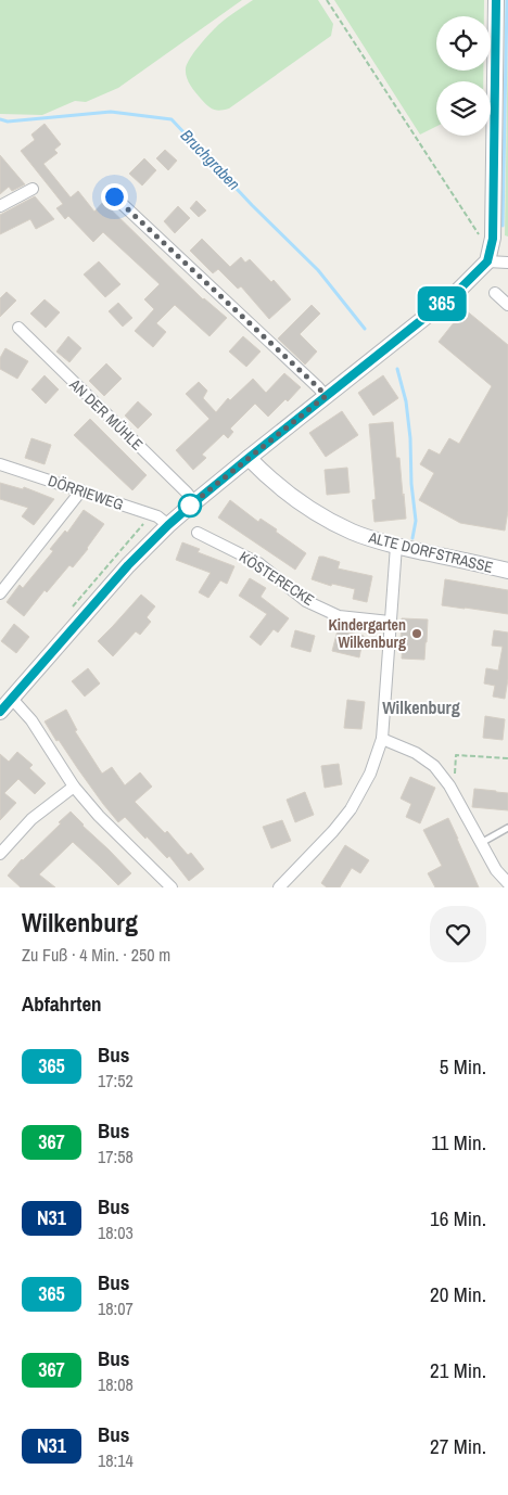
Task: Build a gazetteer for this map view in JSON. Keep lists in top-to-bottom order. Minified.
{"streets":{"main road":["ALTE DORFSTRASSE"],"street":["AN DER MÜHLE","DÖRRIEWEG","KÖSTERECKE"]},"districts":["Wilkenburg"],"water":["Bruchgraben"],"places":["Kindergarten Wilkenburg"],"lines":["bus line 365"],"page":{"on_map":"365","heading":[["Wilkenburg","Zu Fuß · 4 Min. · 250 m"],"Abfahrten"],"list":[{"mark":"365","name":"Bus","note":"17:52","value":"5 Min."},{"mark":"367","name":"Bus","note":"17:58","value":"11 Min."},{"mark":"N31","name":"Bus","note":"18:03","value":"16 Min."},{"mark":"365","name":"Bus","note":"18:07","value":"20 Min."},{"mark":"367","name":"Bus","note":"18:08","value":"21 Min."},{"mark":"N31","name":"Bus","note":"18:14","value":"27 Min."}]}}
